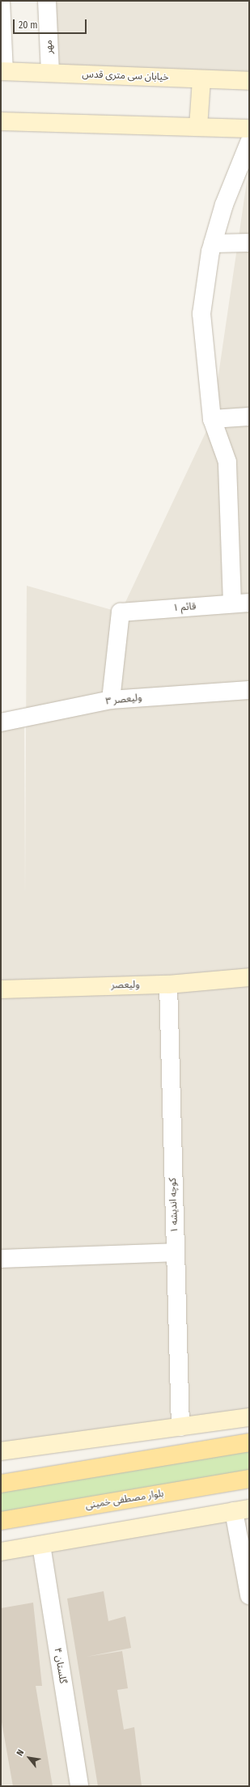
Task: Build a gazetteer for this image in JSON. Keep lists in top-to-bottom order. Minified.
{"streets":{"main road":["خیابان سی متری قدس","ولیعصر","بلوار مصطفی خمینی"],"street":["مهر","قائم ۱","ولیعصر ۳","کوچه اندیشه ۱","گلستان ۴"]},"crossings":[["مهر","خیابان سی متری قدس"],["قائم ۱","ولیعصر ۳"],["ولیعصر","کوچه اندیشه ۱"]],"scale_bar":"20 m","north":"top left"}
